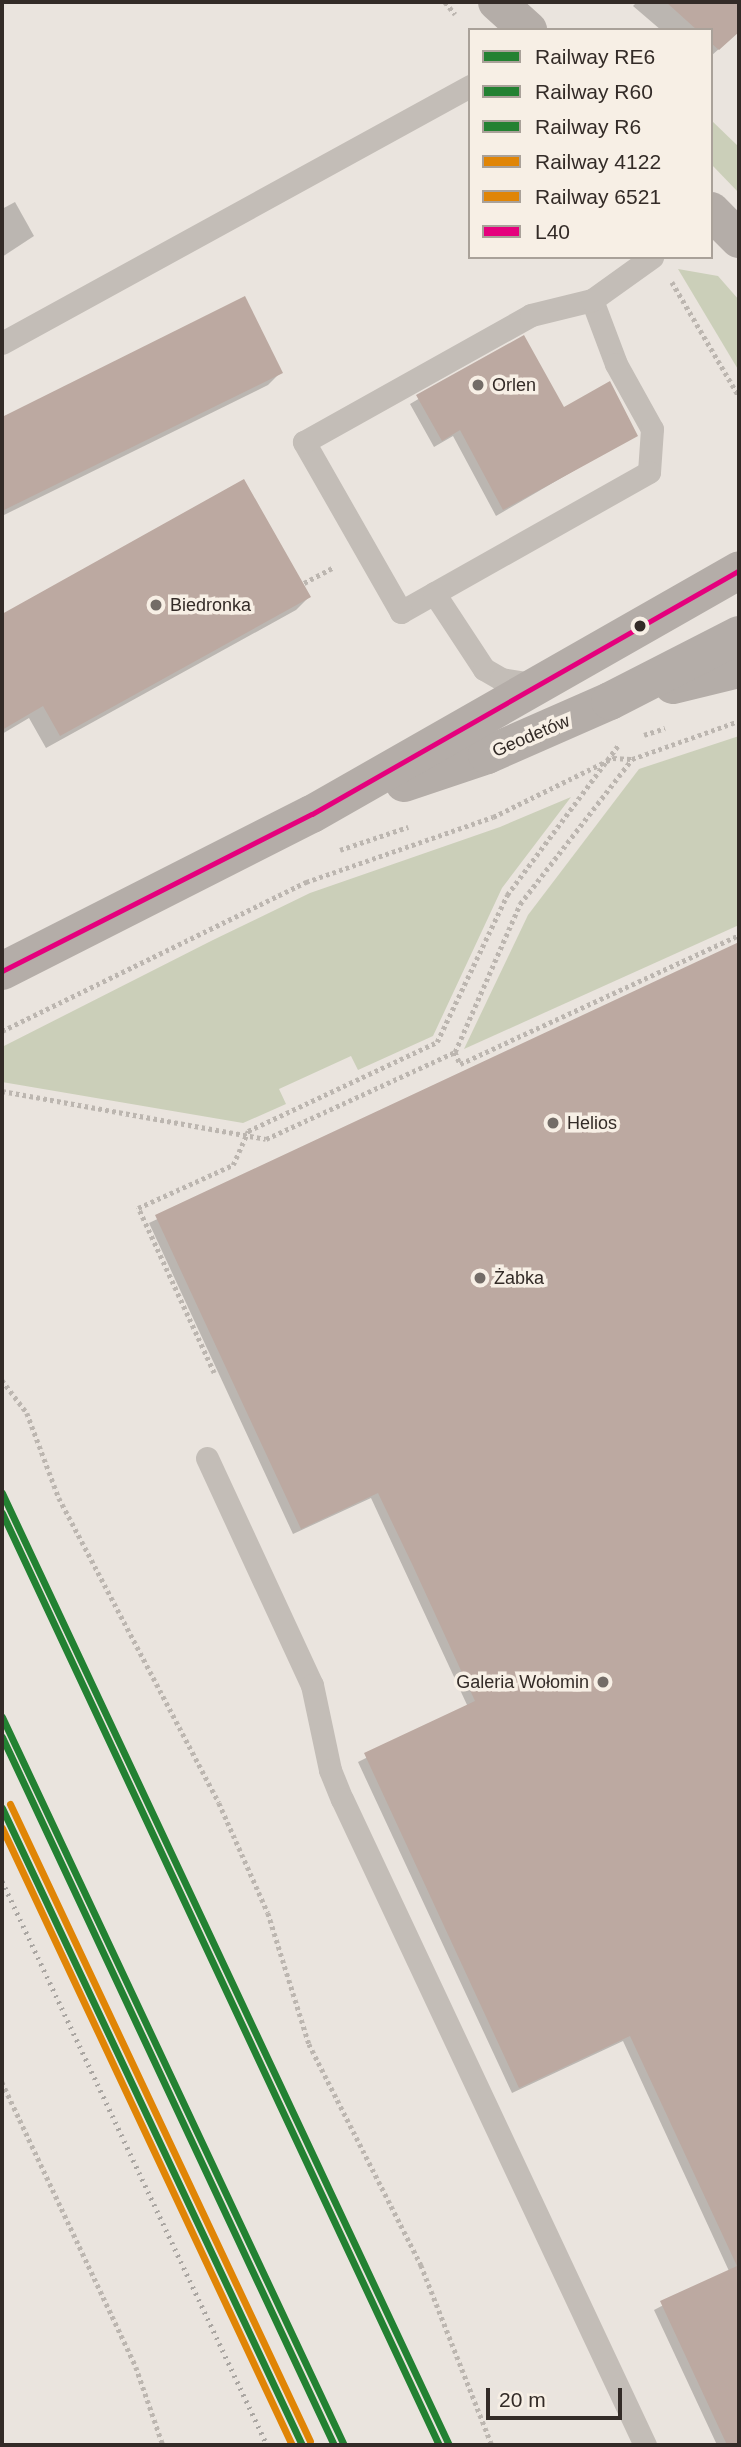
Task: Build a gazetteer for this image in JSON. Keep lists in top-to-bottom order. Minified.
{"streets":{"main road":["Geodetów"]},"places":["Orlen","Biedronka","Helios","Żabka","Galeria Wołomin"],"lines":["transit line L40","rail line R60","rail line R6","rail line 6521","rail line RE6","rail line 4122"],"legend":["Railway RE6","Railway R60","Railway R6","Railway 4122","Railway 6521","L40"],"scale_bar":"20 m"}
